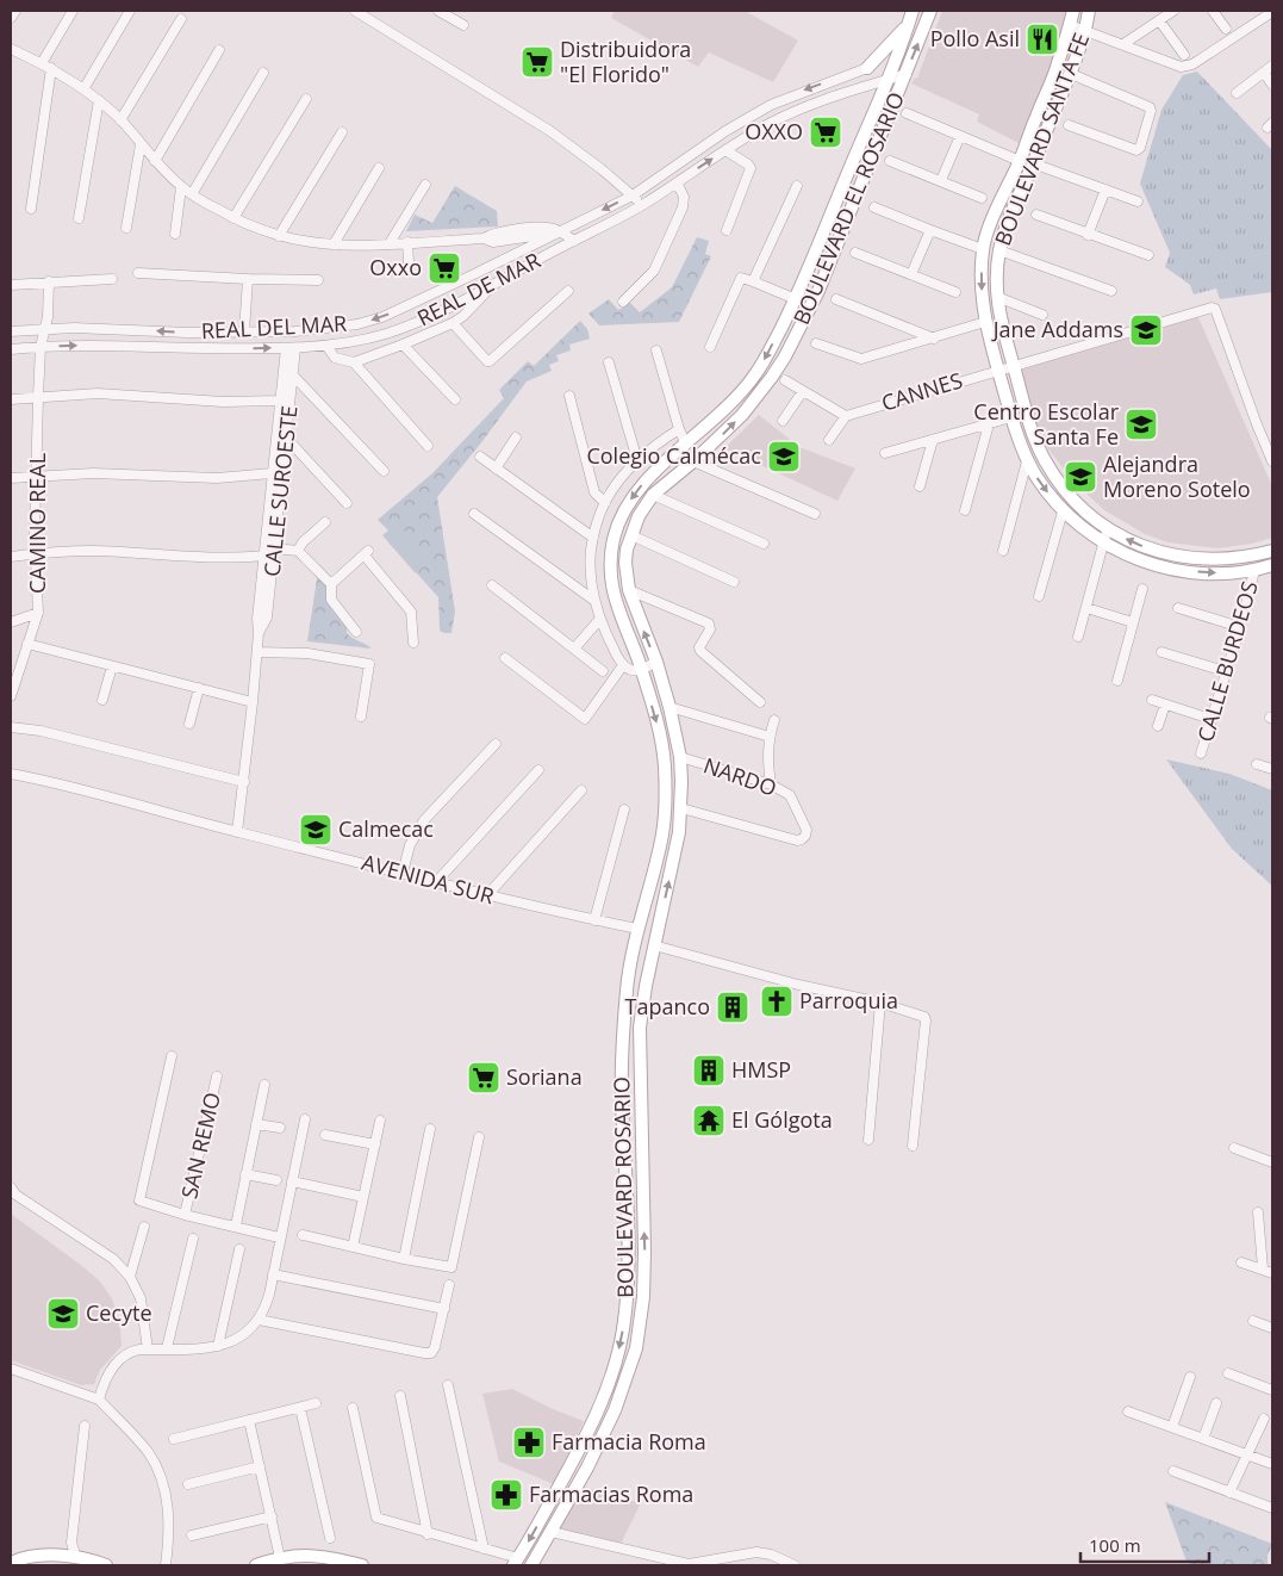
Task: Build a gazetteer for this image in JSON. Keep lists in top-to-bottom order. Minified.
{"streets":{"main road":["BOULEVARD SANTA FE","BOULEVARD EL ROSARIO","BOULEVARD ROSARIO"],"street":["REAL DE MAR","REAL DEL MAR","CANNES","CALLE SUROESTE","CAMINO REAL","CALLE BURDEOS","NARDO","AVENIDA SUR","SAN REMO"]},"crossings":[["BOULEVARD SANTA FE","CANNES"],["BOULEVARD SANTA FE","CALLE BURDEOS"],["BOULEVARD EL ROSARIO","REAL DE MAR"],["BOULEVARD EL ROSARIO","NARDO"],["BOULEVARD EL ROSARIO","AVENIDA SUR"],["BOULEVARD EL ROSARIO","BOULEVARD ROSARIO"],["REAL DE MAR","CALLE SUROESTE"],["REAL DE MAR","CAMINO REAL"],["REAL DEL MAR","CAMINO REAL"],["CALLE SUROESTE","AVENIDA SUR"],["AVENIDA SUR","BOULEVARD ROSARIO"]],"places":{"restaurant":["Pollo Asil"],"supermarket":["Distribuidora \"El Florido\"","OXXO","Oxxo","Soriana"],"school or university":["Jane Addams","Centro Escolar Santa Fe","Colegio Calmécac","Alejandra Moreno Sotelo","Calmecac","Cecyte"],"church":["Parroquia"],"building":["Tapanco","HMSP"],"temple":["El Gólgota"],"pharmacy":["Farmacia Roma","Farmacias Roma"]},"scale_bar":"100 m"}
